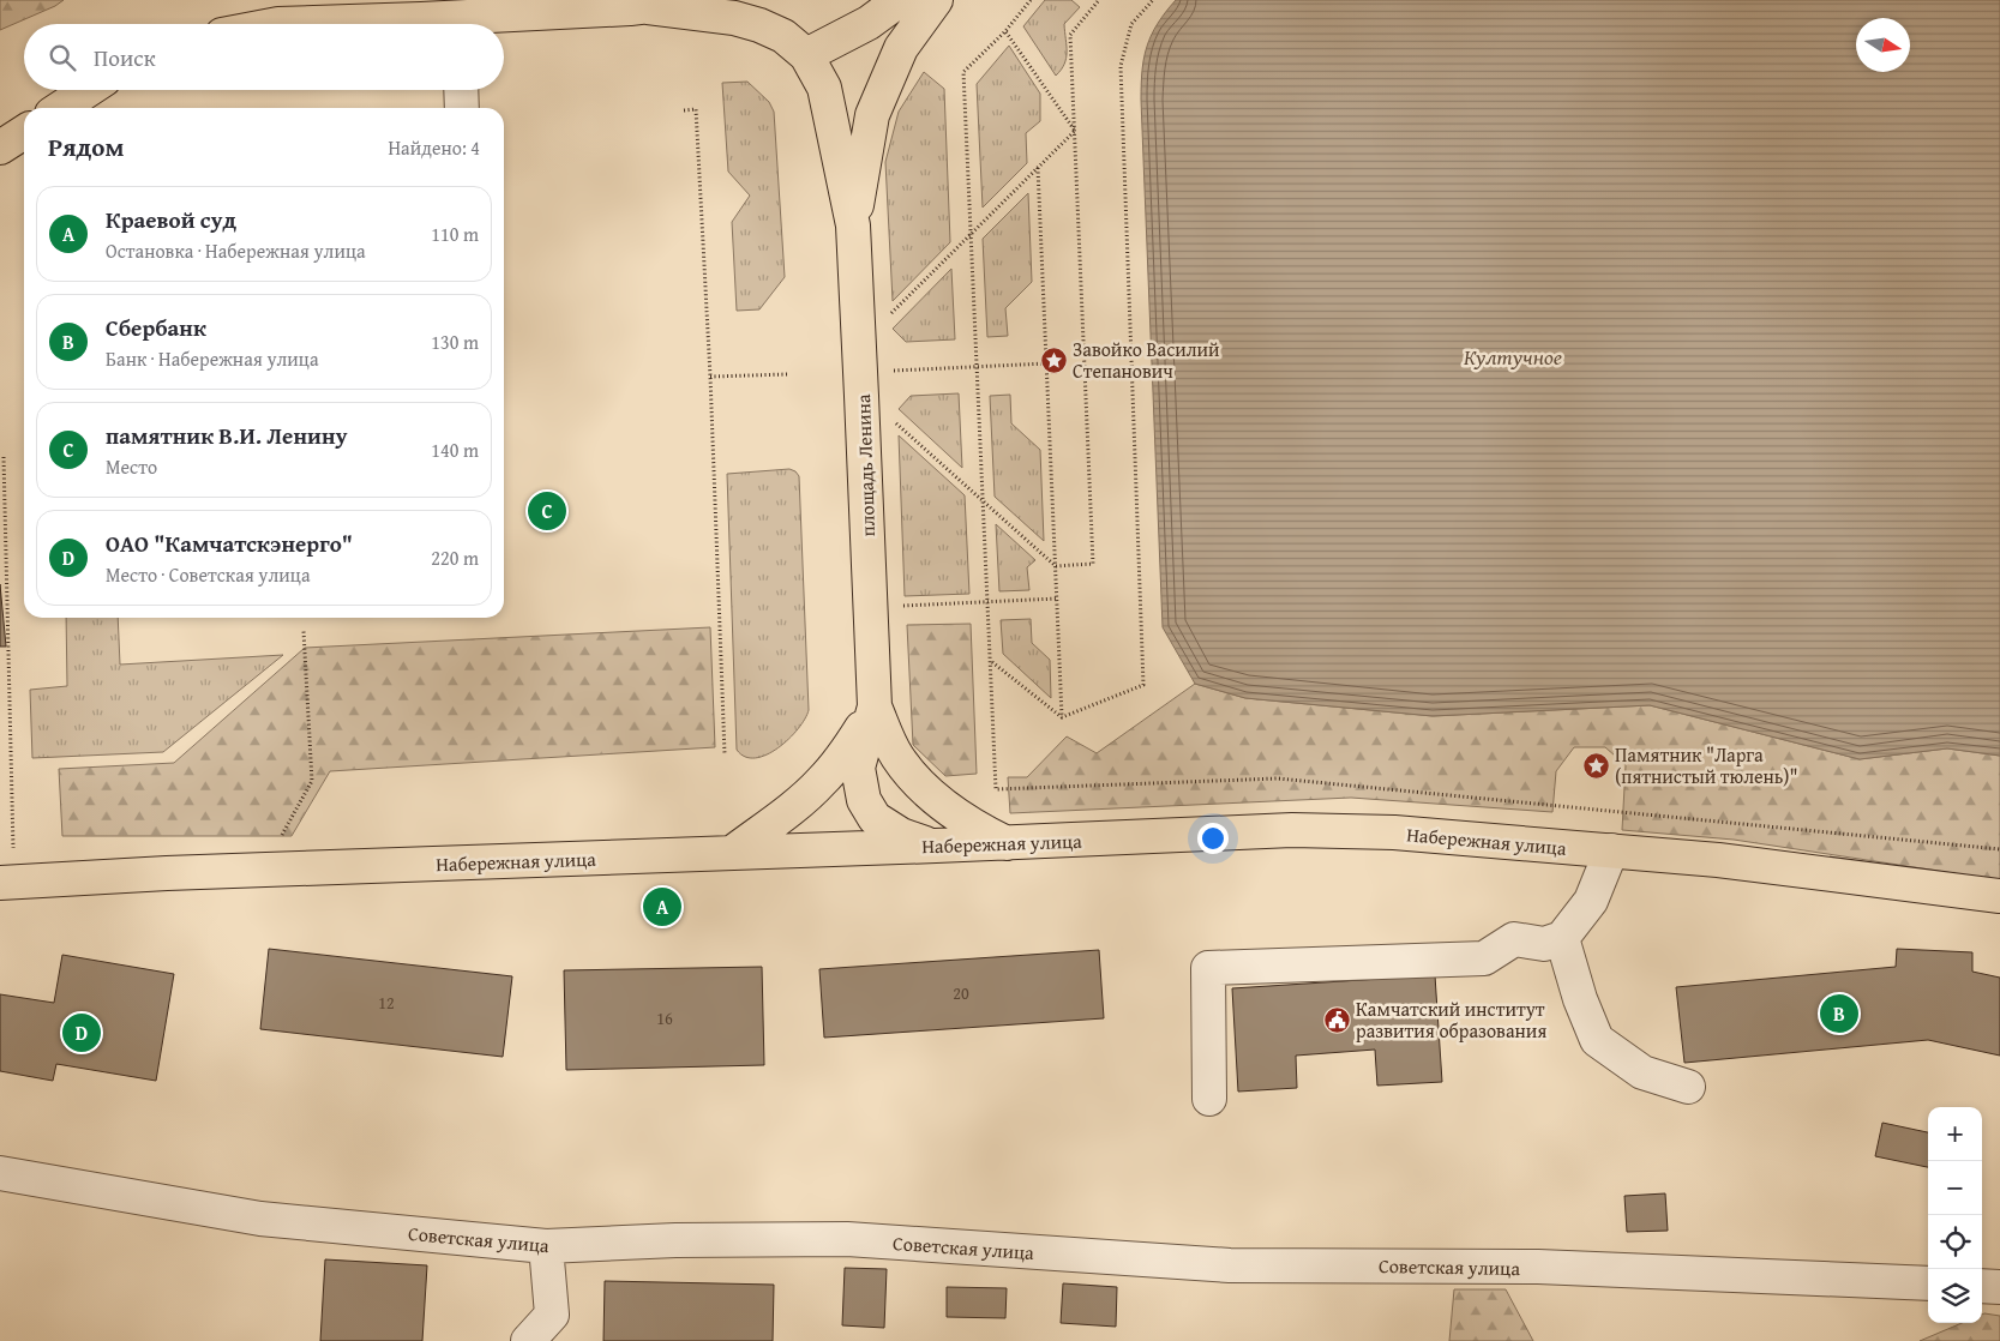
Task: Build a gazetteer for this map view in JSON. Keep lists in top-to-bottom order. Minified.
{"streets":{"main road":["площадь Ленина","Набережная улица"],"street":["Советская улица"]},"water":["Култучное"],"places":{"place":["Завойко Василий Степанович","Памятник \"Ларга (пятнистый тюлень)\""],"public building":["Камчатский институт развития образования"]},"house_numbers":["20","12","16"],"north":"right","page":{"search":"Поиск","heading":["Рядом","Найдено: 4"],"list":[{"mark":"A","name":"Краевой суд","note":"Остановка · Набережная улица","value":"110 m"},{"mark":"B","name":"Сбербанк","note":"Банк · Набережная улица","value":"130 m"},{"mark":"C","name":"памятник В.И. Ленину","note":"Место","value":"140 m"},{"mark":"D","name":"ОАО \"Камчатскэнерго\"","note":"Место · Советская улица","value":"220 m"}],"pins":["C","A","B","D"],"map_buttons":["+","−"]}}
